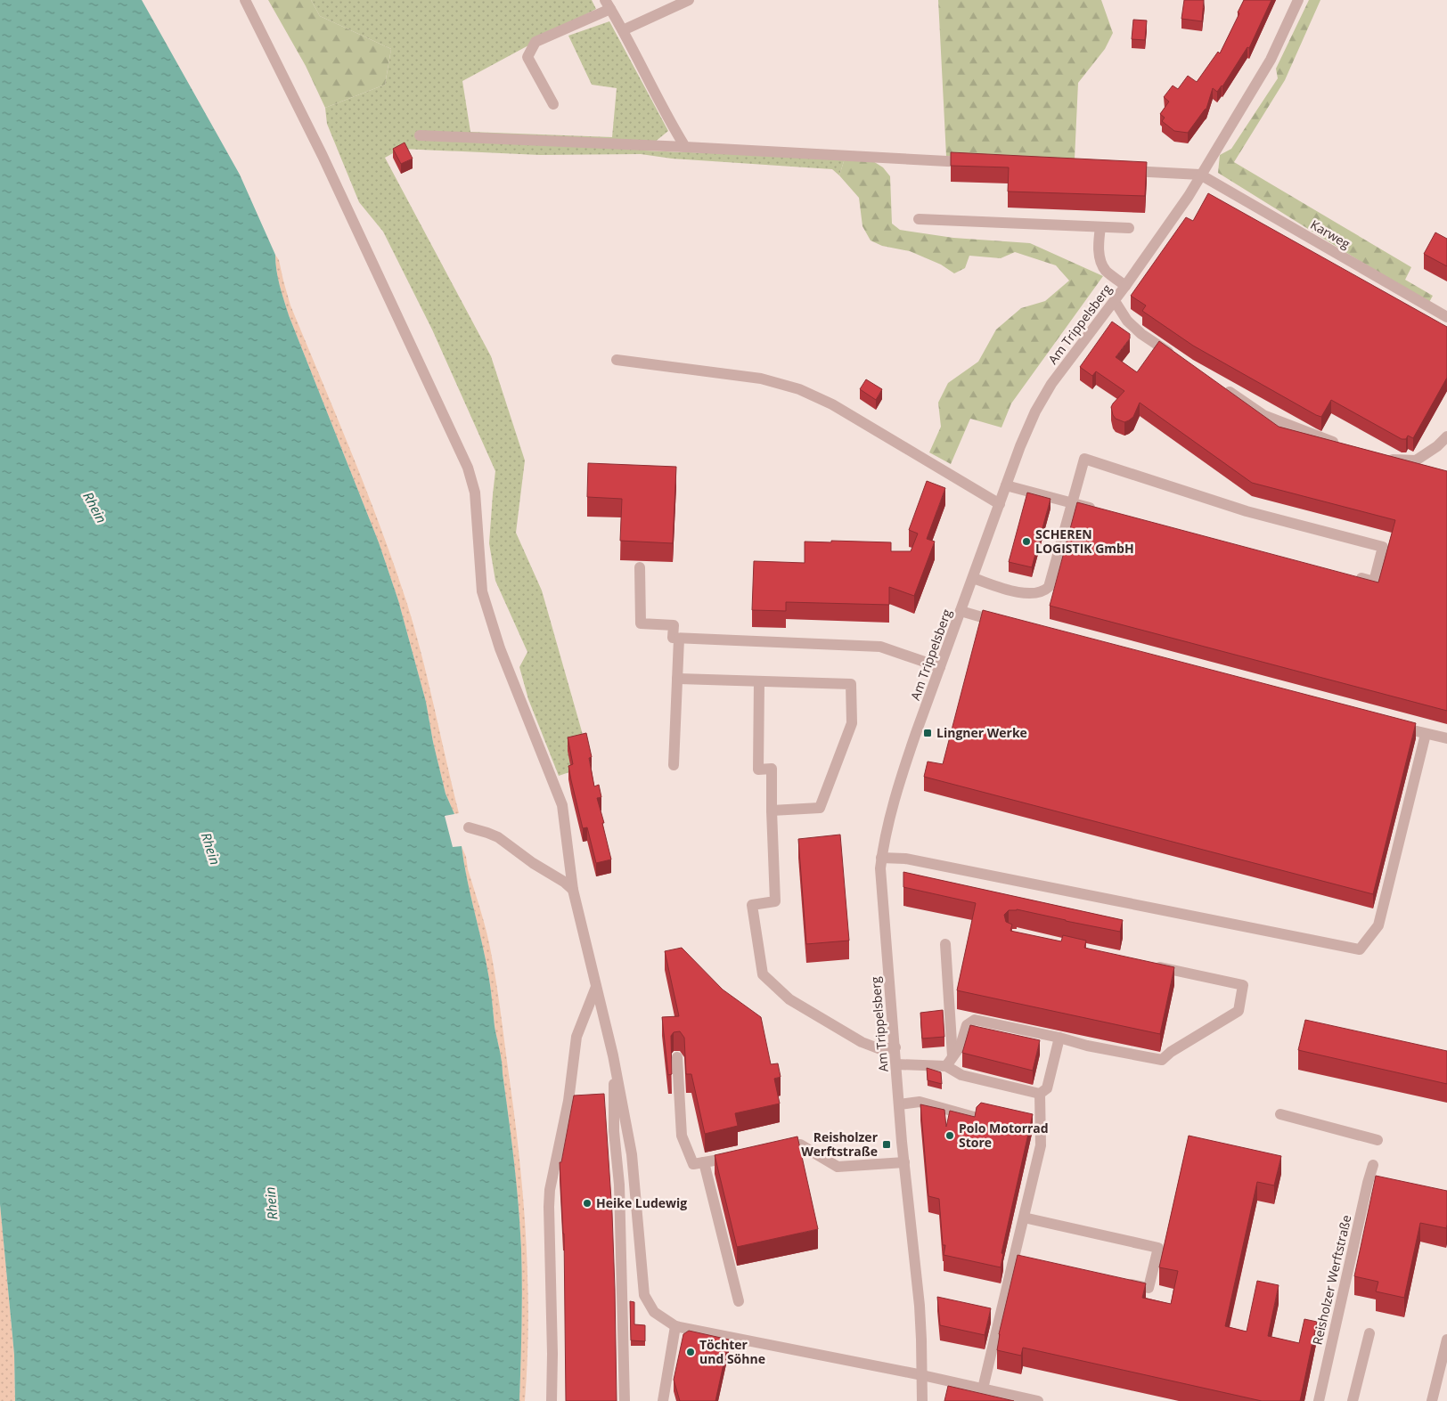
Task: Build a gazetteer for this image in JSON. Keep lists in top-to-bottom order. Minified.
{"streets":{"street":["Karweg","Am Trippelsberg","Reisholzer Werftstraße"]},"crossings":[["Karweg","Am Trippelsberg"]],"water":["Rhein"],"places":{"other":["SCHEREN LOGISTIK GmbH","Polo Motorrad Store","Heike Ludewig","Töchter und Söhne"],"transit":["Lingner Werke","Reisholzer Werftstraße"]}}
